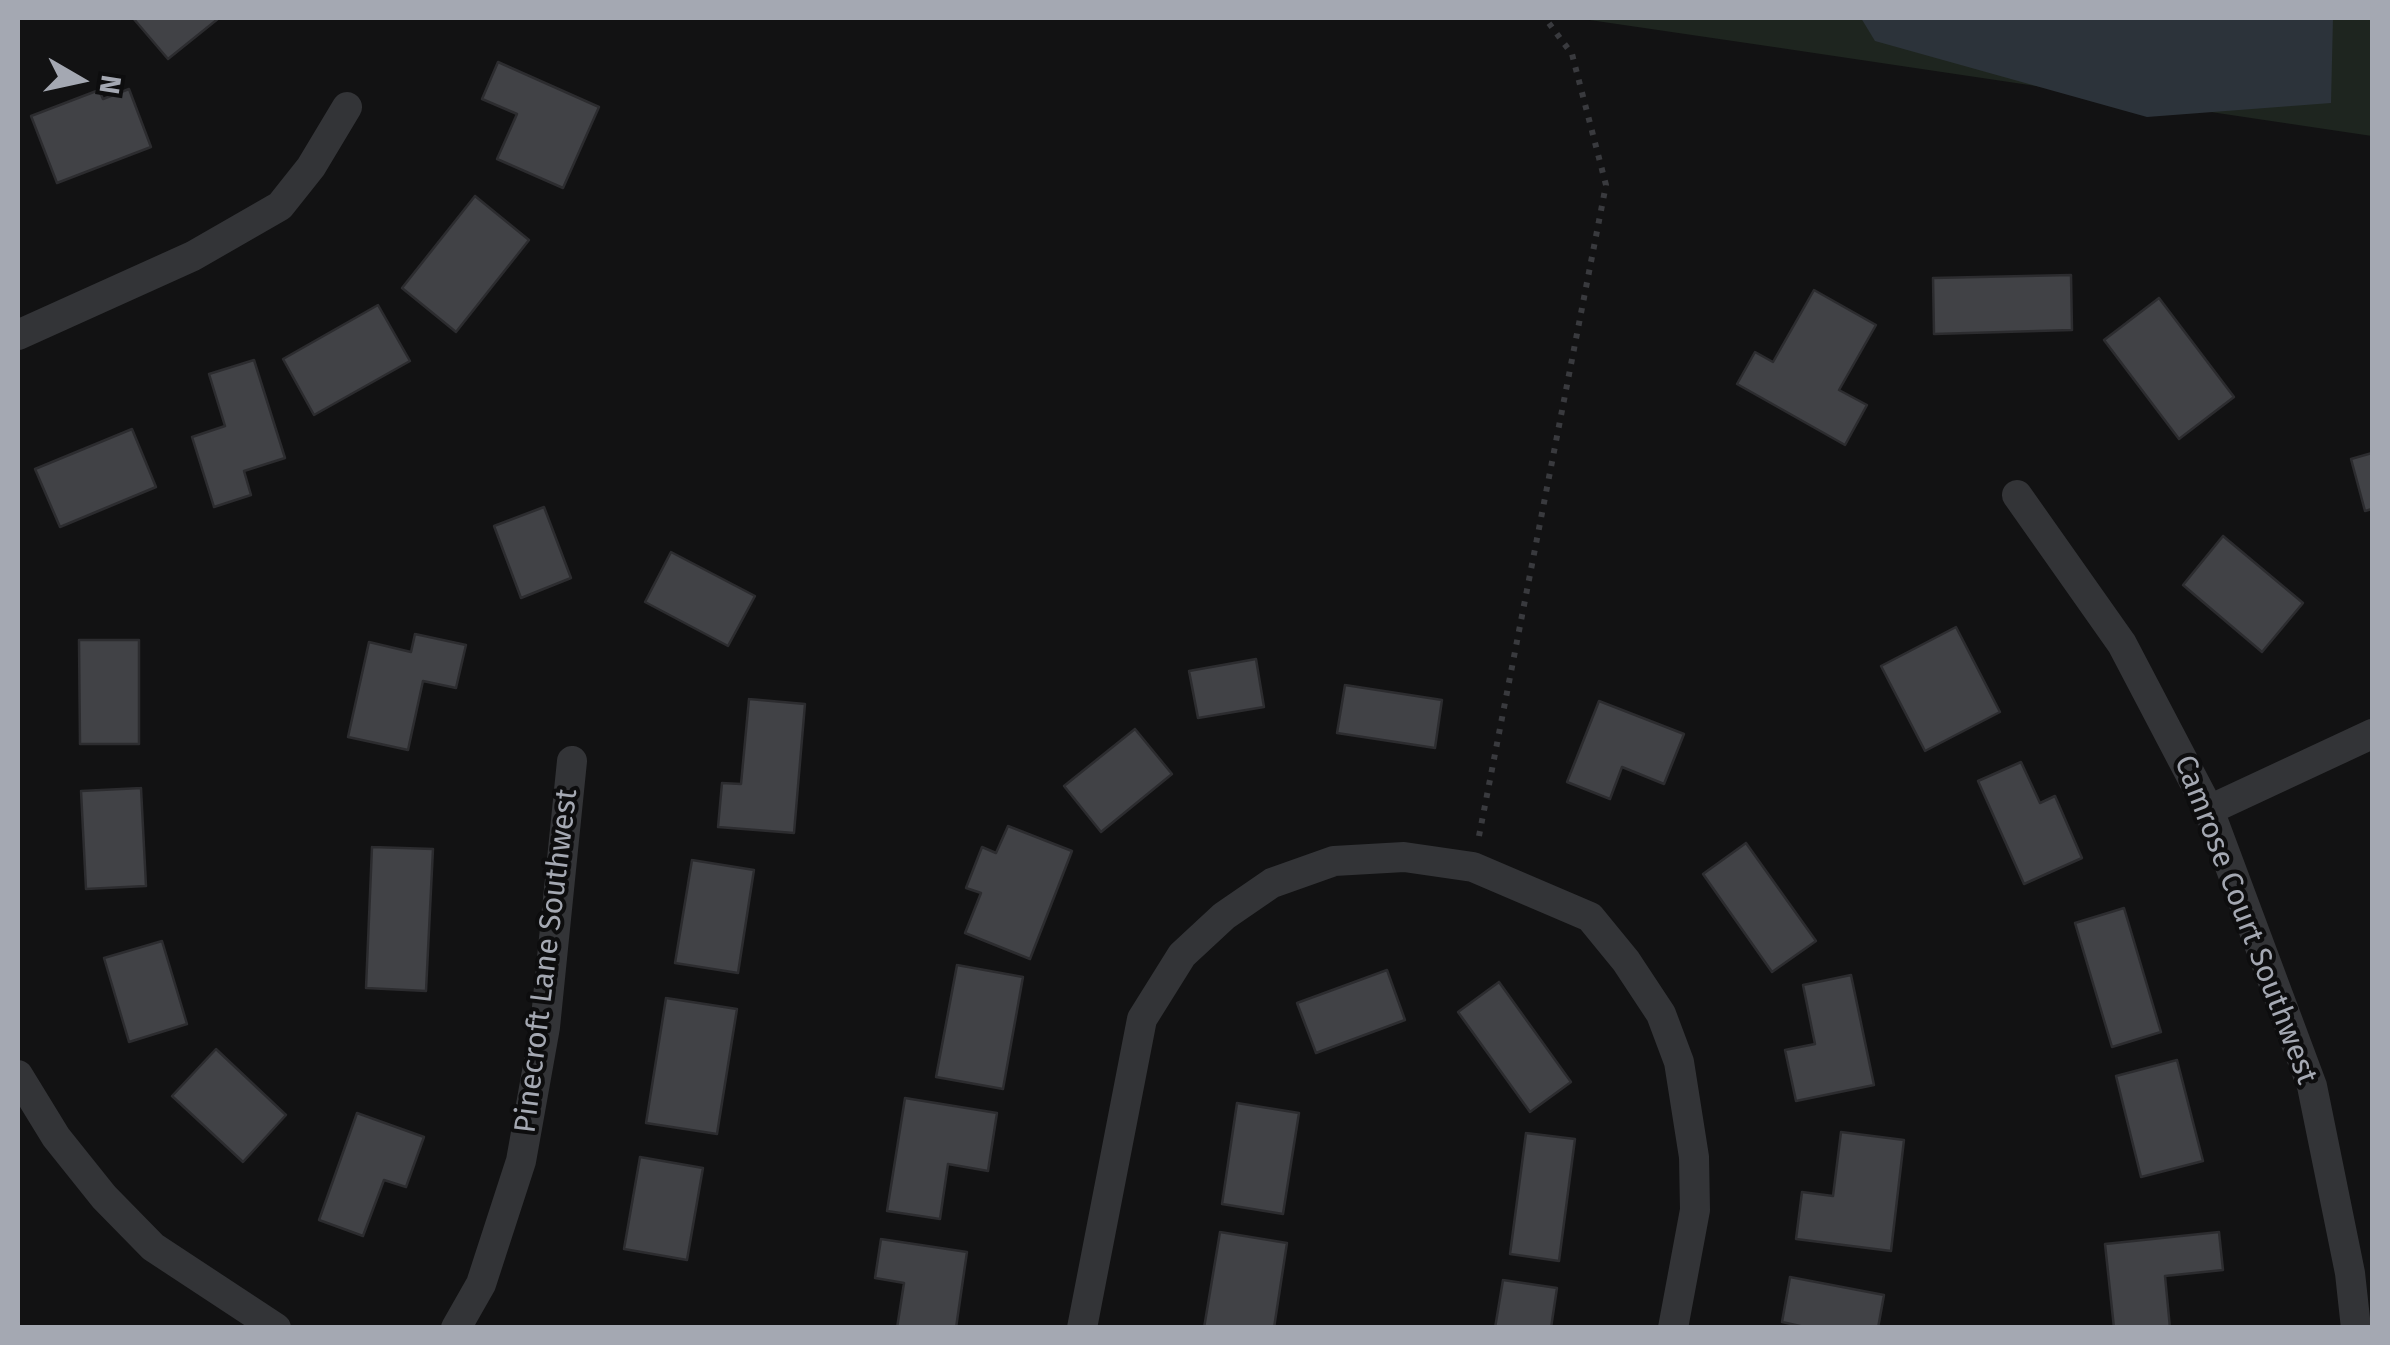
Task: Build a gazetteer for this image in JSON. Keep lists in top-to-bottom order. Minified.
{"streets":{"street":["Camrose Court Southwest","Pinecroft Lane Southwest"]},"north":"right"}
